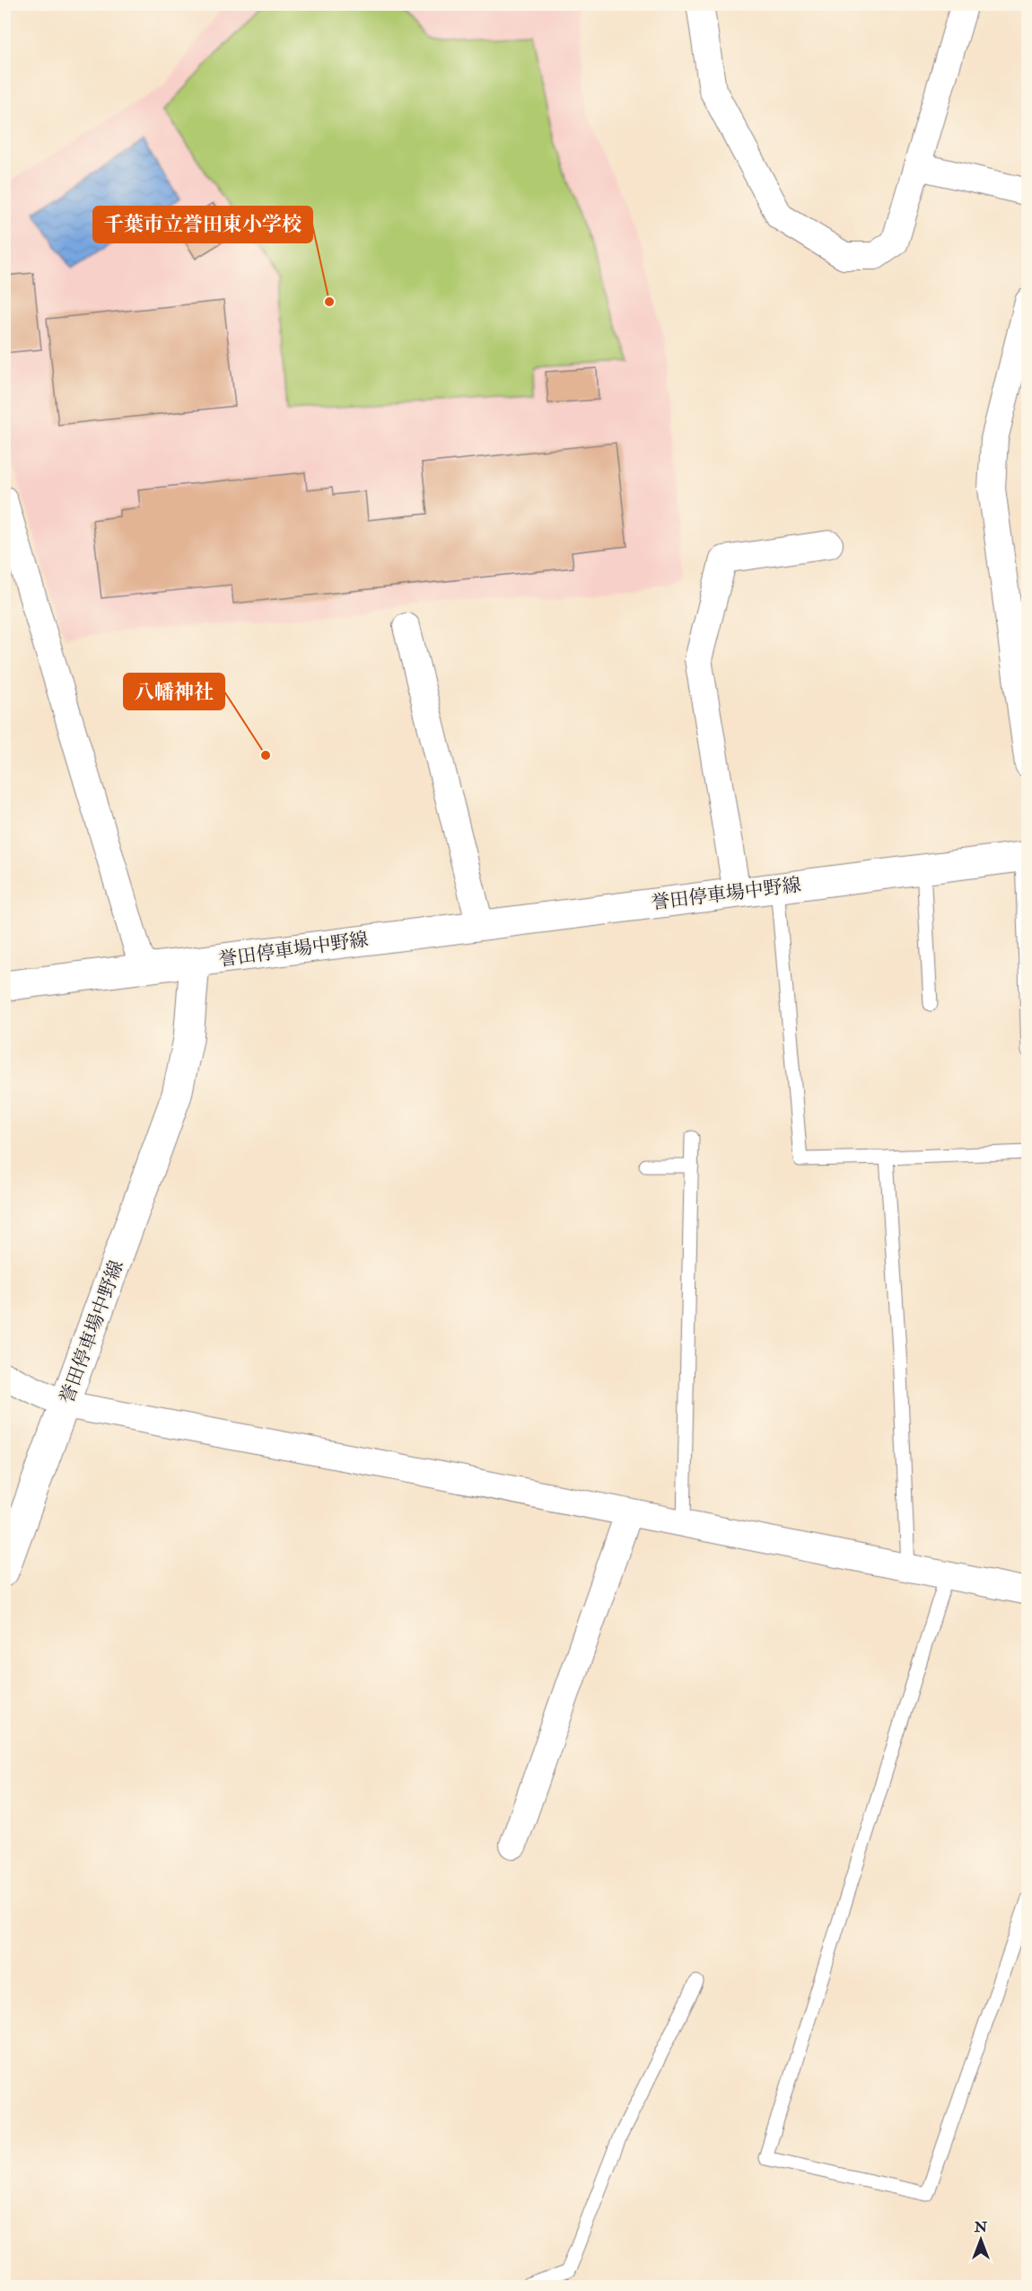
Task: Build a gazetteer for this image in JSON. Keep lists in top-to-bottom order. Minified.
{"streets":{"main road":["誉田停車場中野線"]},"places":["千葉市立誉田東小学校","八幡神社"],"north":"top"}
